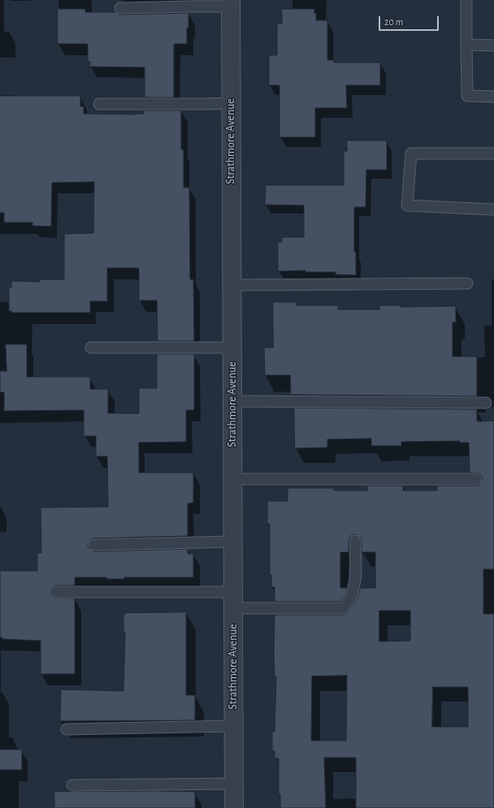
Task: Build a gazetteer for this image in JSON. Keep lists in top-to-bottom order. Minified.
{"streets":{"street":["Strathmore Avenue"]},"scale_bar":"20 m"}
